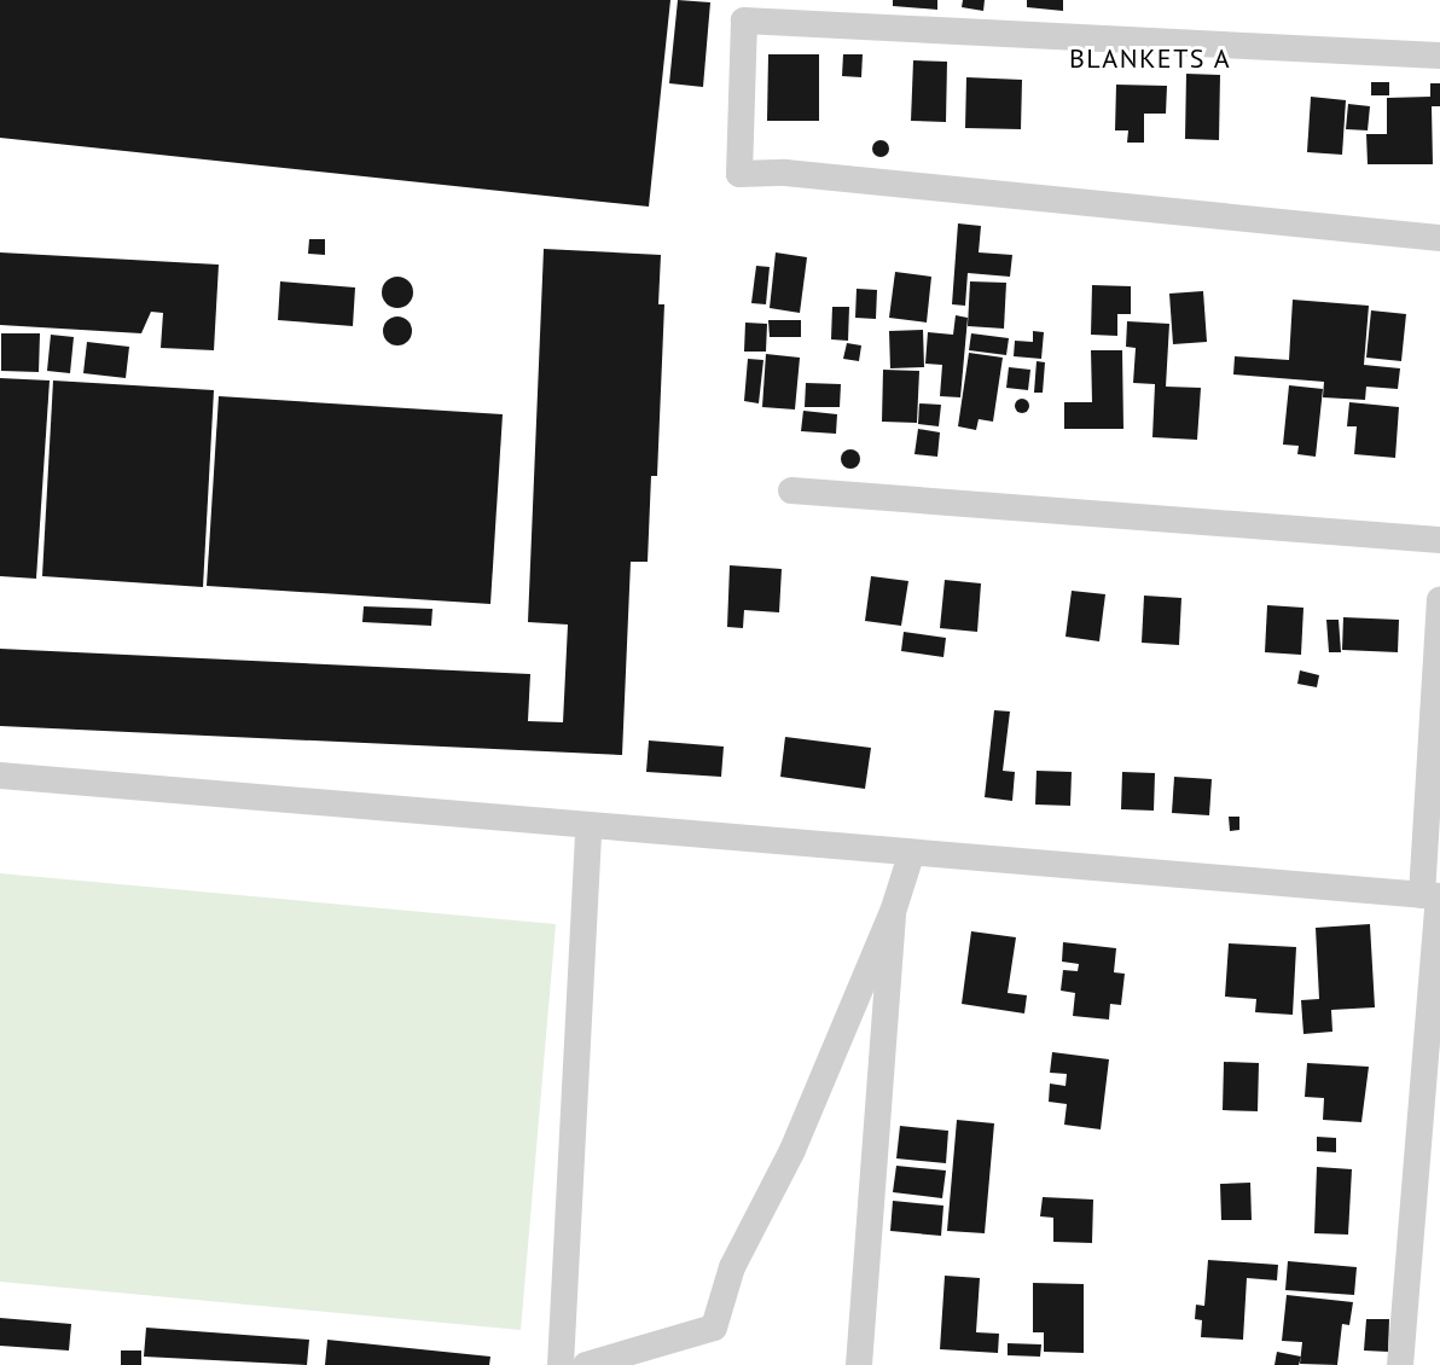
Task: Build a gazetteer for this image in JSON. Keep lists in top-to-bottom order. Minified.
{"districts":["BLANKETS A"]}
